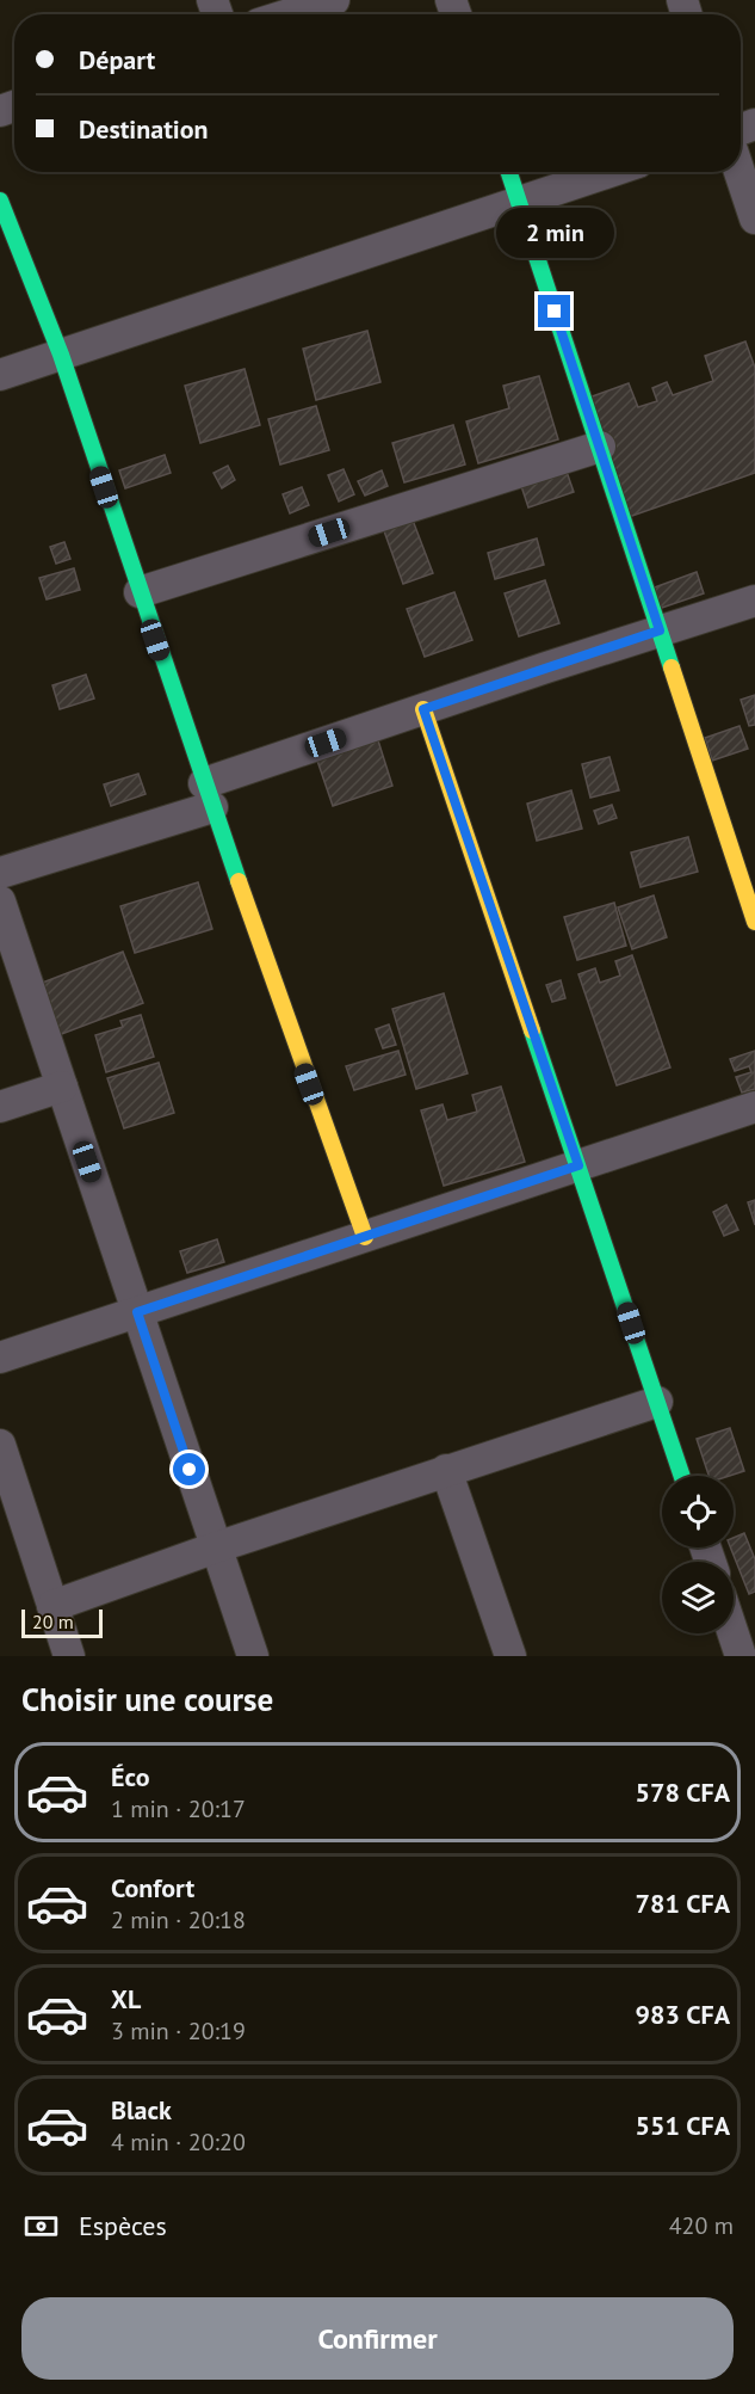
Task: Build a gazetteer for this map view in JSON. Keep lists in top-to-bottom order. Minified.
{"scale_bar":"20 m","page":{"banner":["Départ","Destination"],"bubble":"2 min","scale":"20 m","heading":"Choisir une course","list":[{"name":"Éco","note":"1 min · 20:17","value":"578 CFA"},{"name":"Confort","note":"2 min · 20:18","value":"781 CFA"},{"name":"XL","note":"3 min · 20:19","value":"983 CFA"},{"name":"Black","note":"4 min · 20:20","value":"551 CFA"}],"pay":["Espèces","420 m"],"buttons":"Confirmer"}}
